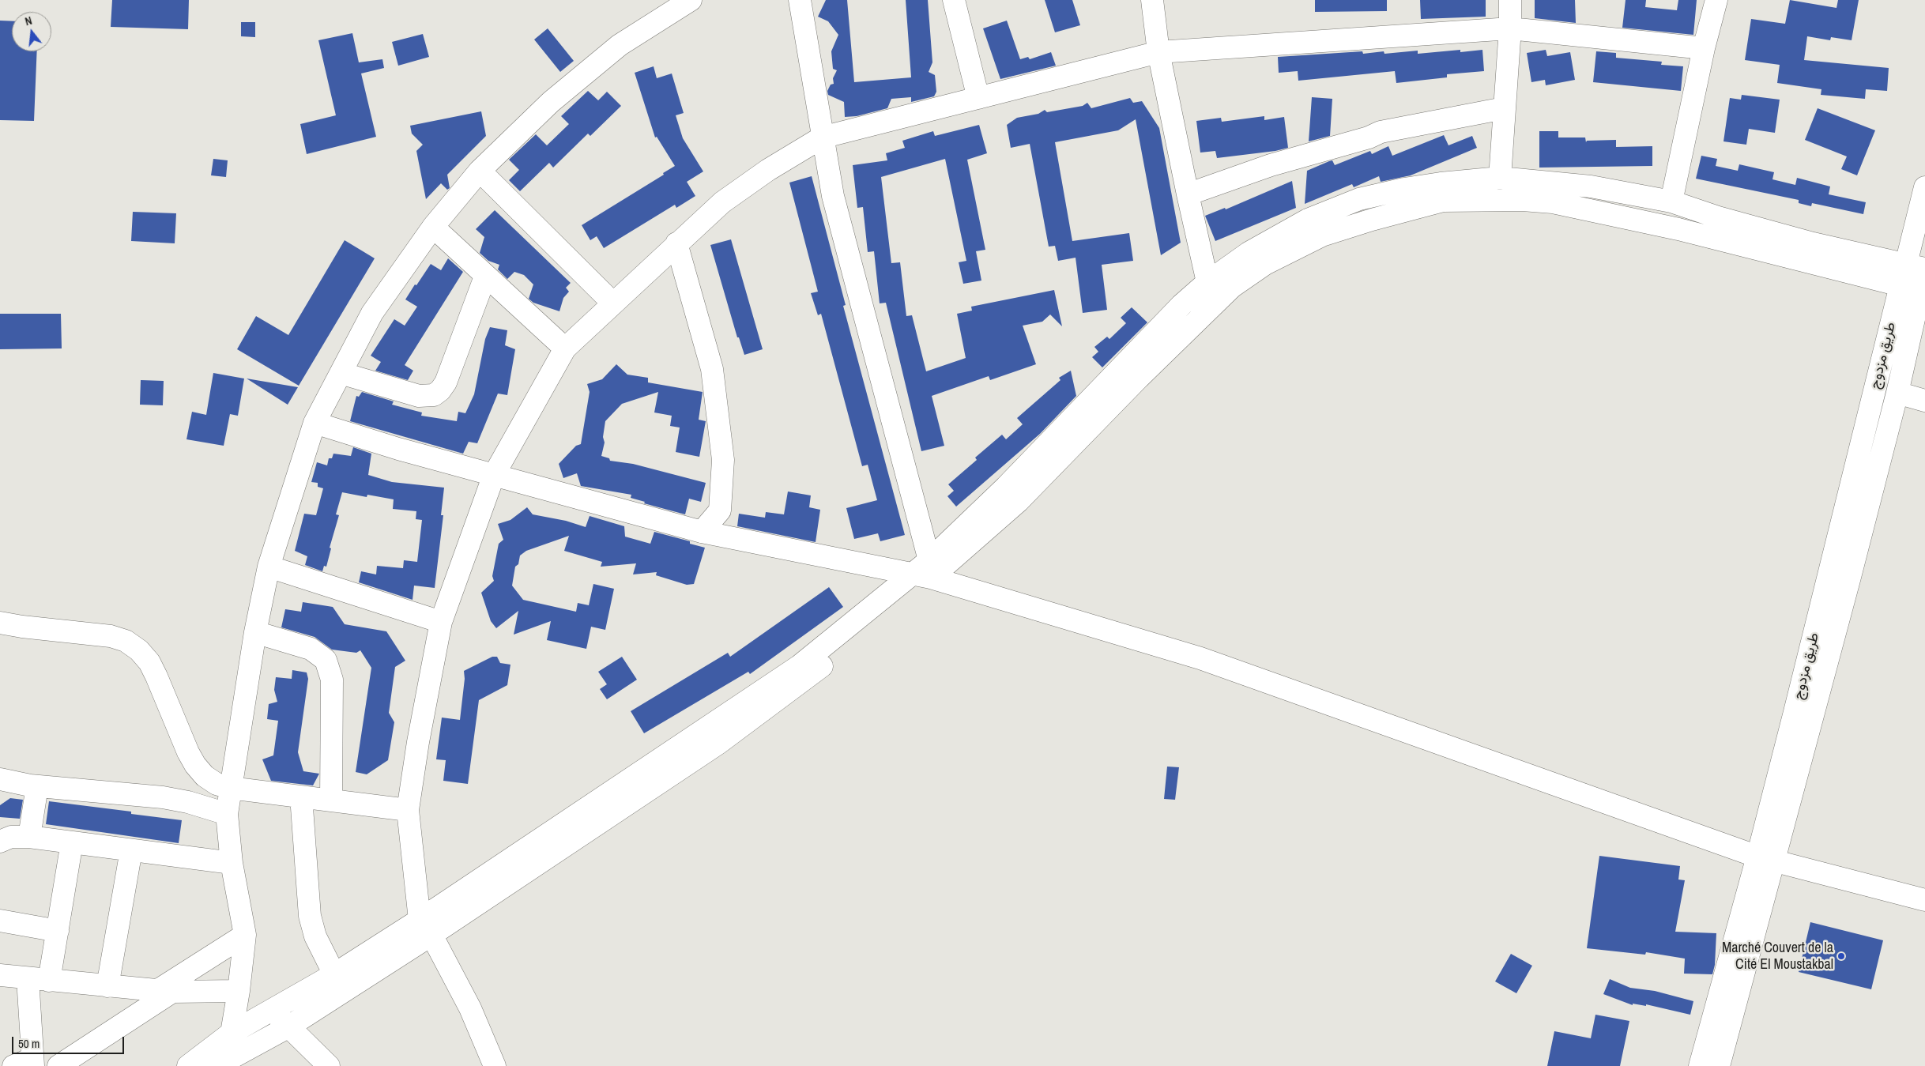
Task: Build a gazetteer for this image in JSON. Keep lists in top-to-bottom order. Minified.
{"streets":{"street":["طريق مزدوج"]},"places":["Marché Couvert de la Cité El Moustakbal"],"scale_bar":"50 m","north":"top"}
